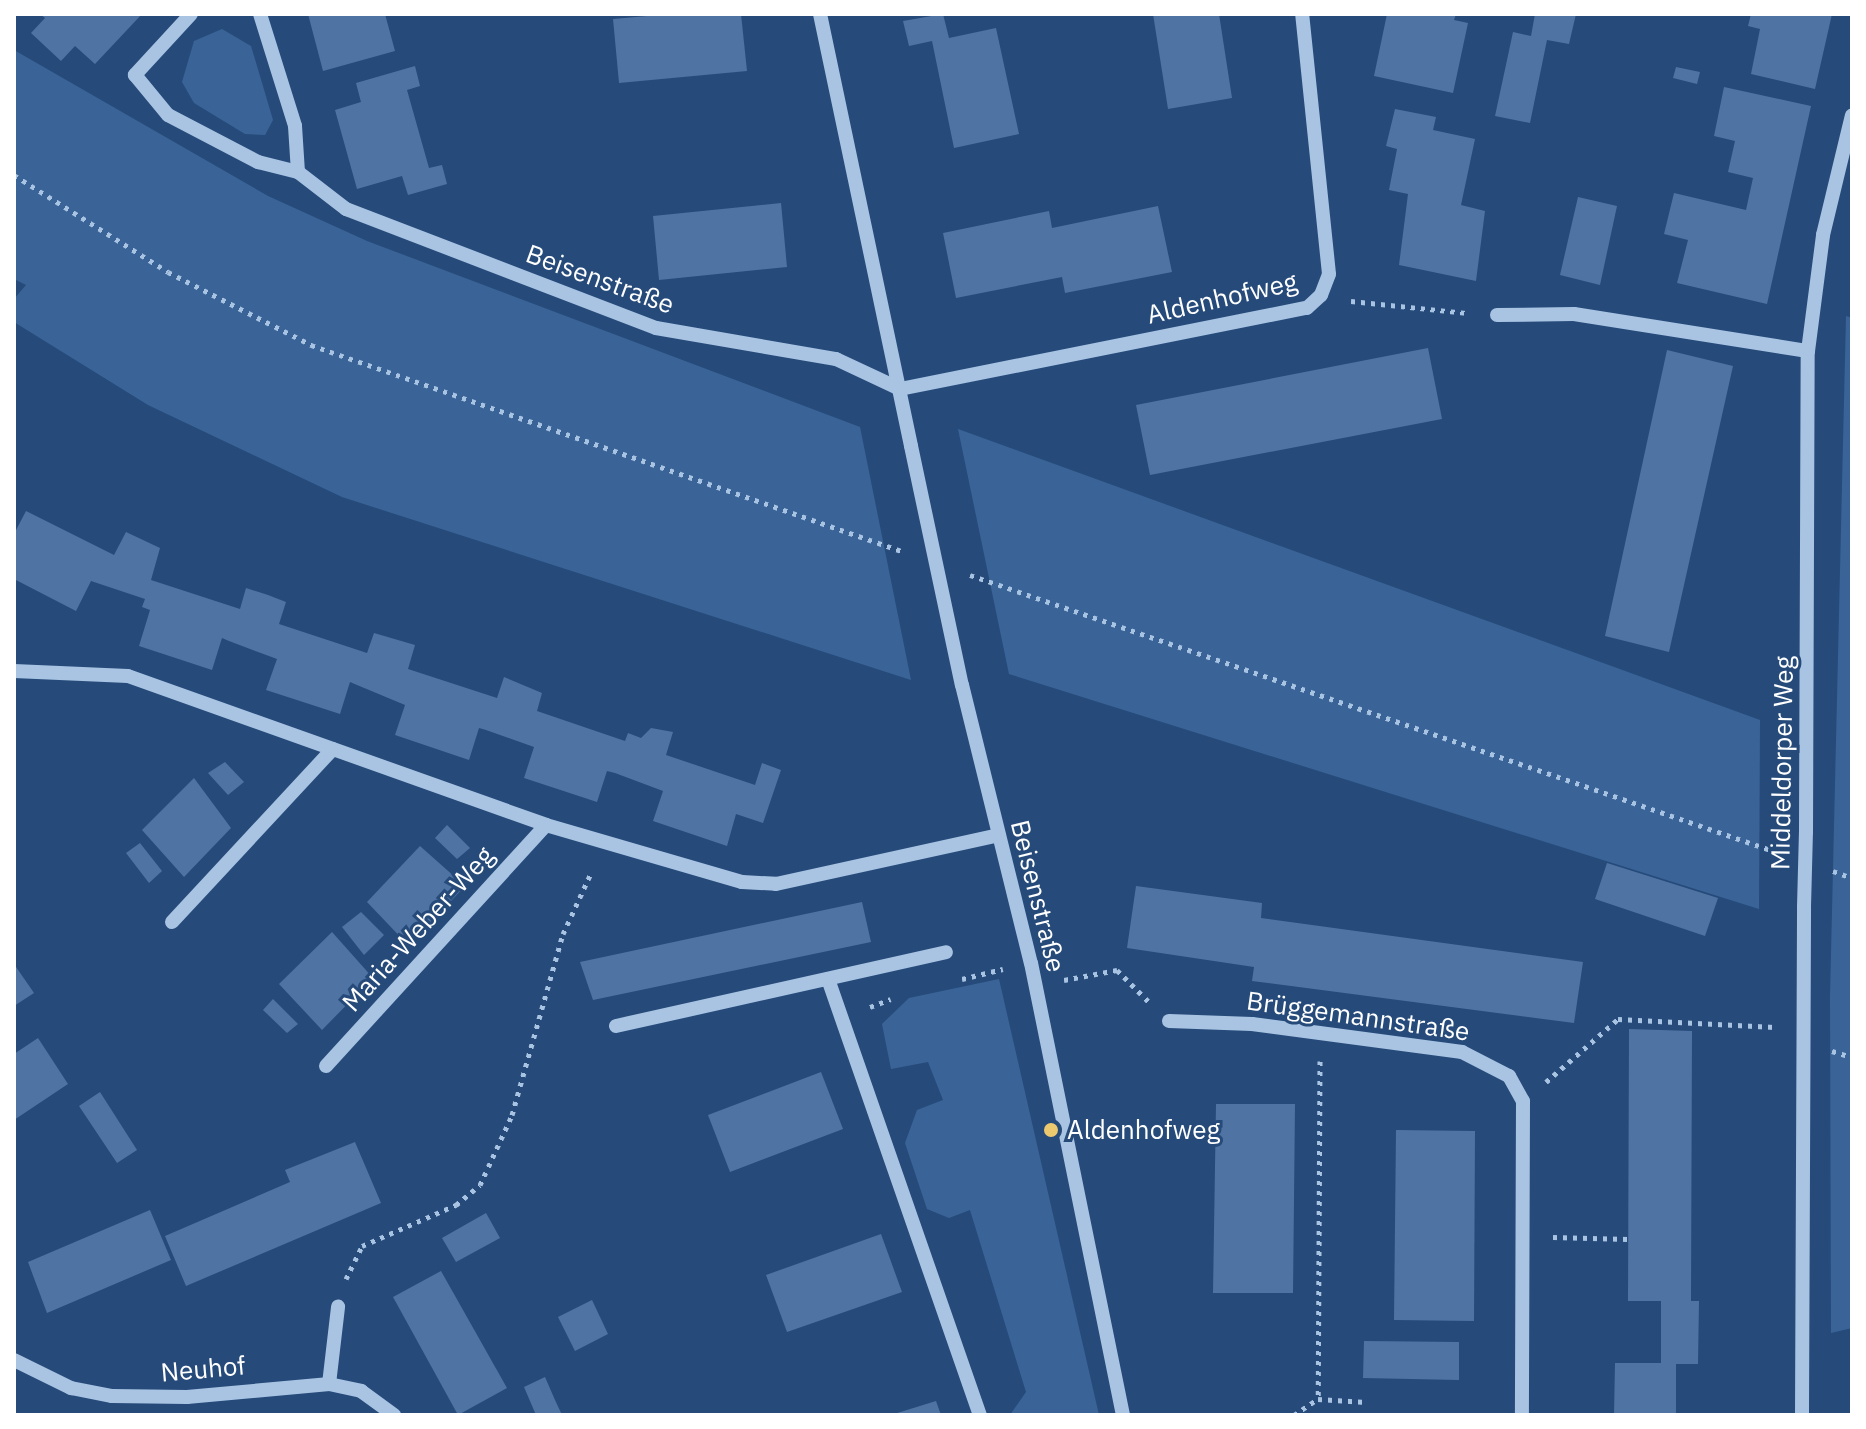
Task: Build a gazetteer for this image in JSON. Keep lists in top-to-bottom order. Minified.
{"streets":{"street":["Beisenstraße","Aldenhofweg","Middeldorper Weg","Maria-Weber-Weg","Brüggemannstraße","Neuhof"]},"crossings":[["Beisenstraße","Aldenhofweg"],["Beisenstraße","Maria-Weber-Weg"]],"places":["Aldenhofweg"]}
